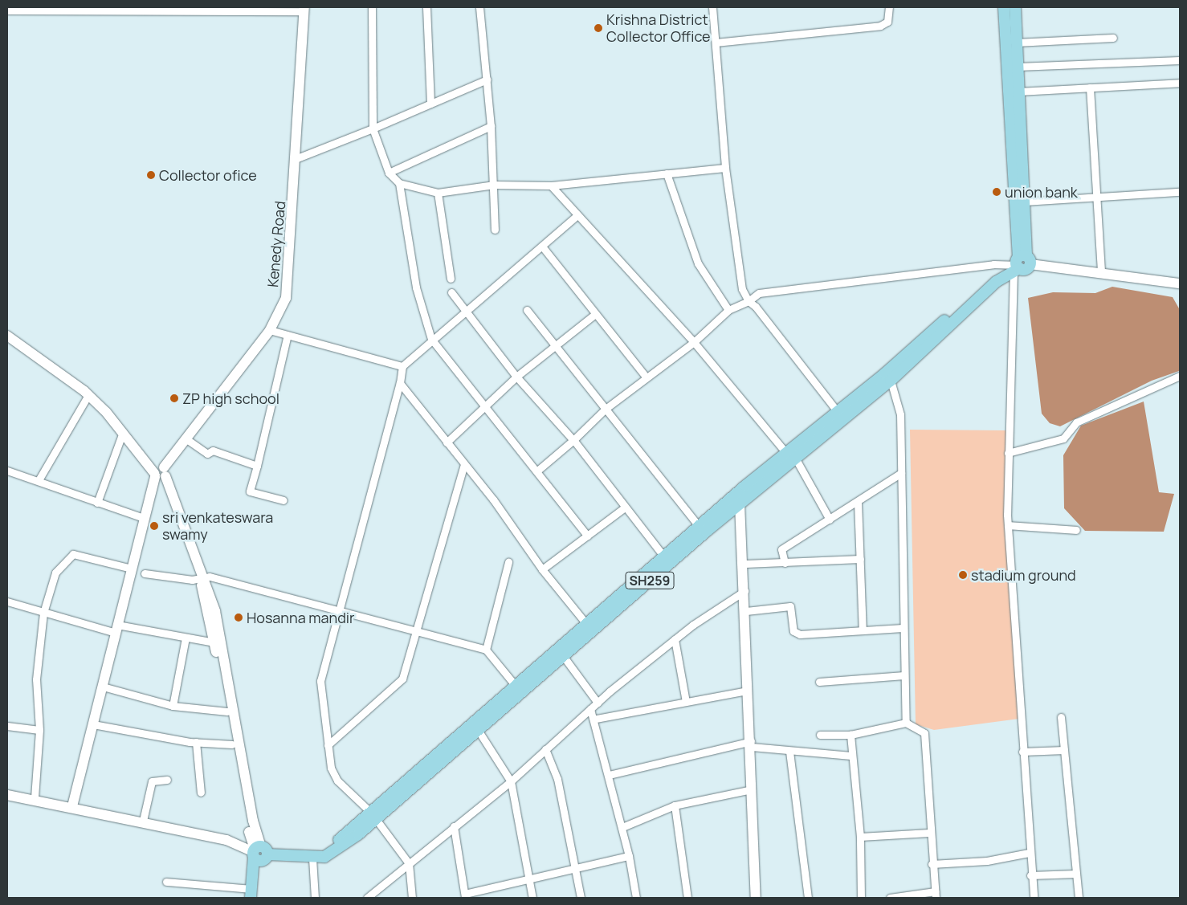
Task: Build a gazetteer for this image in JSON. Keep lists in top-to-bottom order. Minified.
{"streets":{"main road":["SH259"],"street":["Kenedy Road"]},"places":["Krishna District Collector Office","Collector ofice","union bank","ZP high school","sri venkateswara swamy","stadium ground","Hosanna mandir"]}
